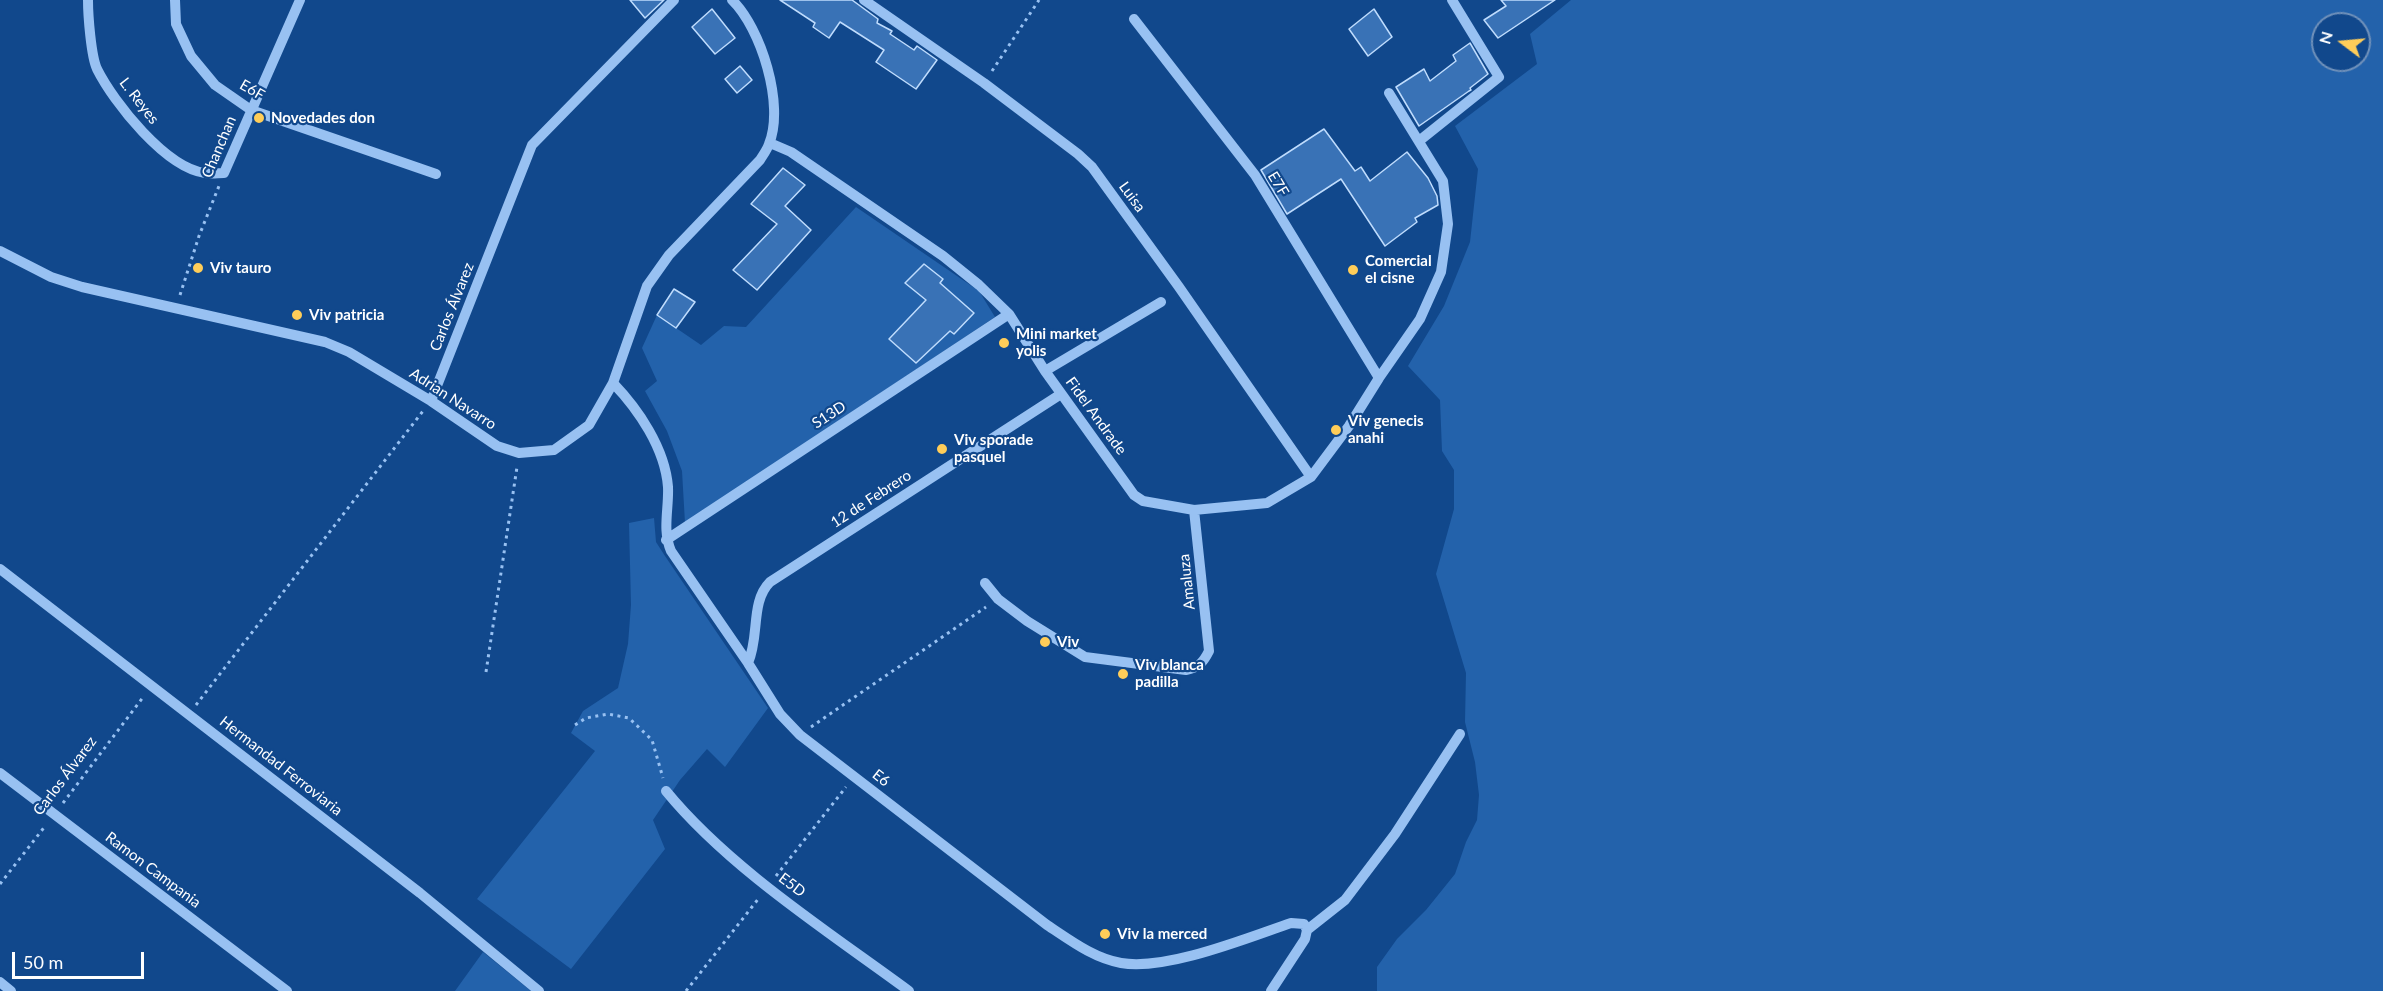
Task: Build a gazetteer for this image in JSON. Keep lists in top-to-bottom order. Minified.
{"streets":{"street":["E6F","L. Reyes","Chanchan","E7F","Luisa","Carlos Álvarez","Adrian Navarro","S13D","Fidel Andrade","12 de Febrero","Amaluza","Hermandad Ferroviaria","E6","Ramon Campania","E5D"]},"crossings":[["E6F","Chanchan"],["L. Reyes","Chanchan"],["Chanchan","Adrian Navarro"],["E7F","Fidel Andrade"],["Luisa","Fidel Andrade"],["Carlos Álvarez","Adrian Navarro"],["Carlos Álvarez","Hermandad Ferroviaria"],["Carlos Álvarez","Ramon Campania"],["Adrian Navarro","Fidel Andrade"],["S13D","Fidel Andrade"],["S13D","E6"],["Fidel Andrade","12 de Febrero"],["Fidel Andrade","Amaluza"],["12 de Febrero","E6"]],"places":["Novedades don","Viv tauro","Comercial el cisne","Viv patricia","Mini market yolis","Viv genecis anahi","Viv sporade pasquel","Viv","Viv blanca padilla","Viv la merced"],"scale_bar":"50 m","north":"left"}
